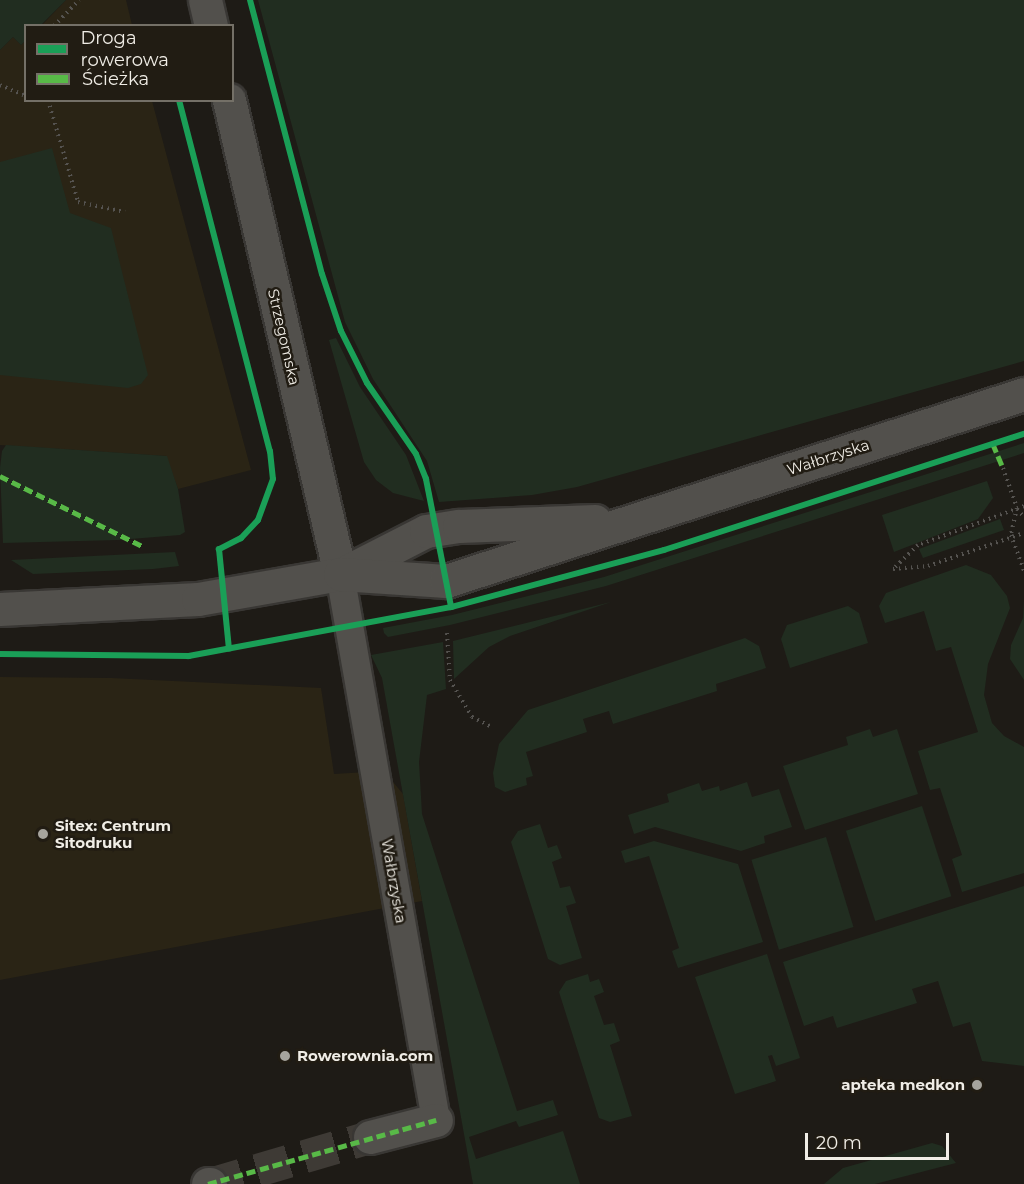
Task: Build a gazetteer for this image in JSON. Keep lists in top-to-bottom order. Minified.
{"streets":{"street":["Strzegomska","Wałbrzyska"]},"crossings":[["Strzegomska","Wałbrzyska"]],"places":["Sitex: Centrum Sitodruku","Rowerownia.com","apteka medkon"],"legend":["Droga rowerowa","Ścieżka"],"scale_bar":"20 m"}
